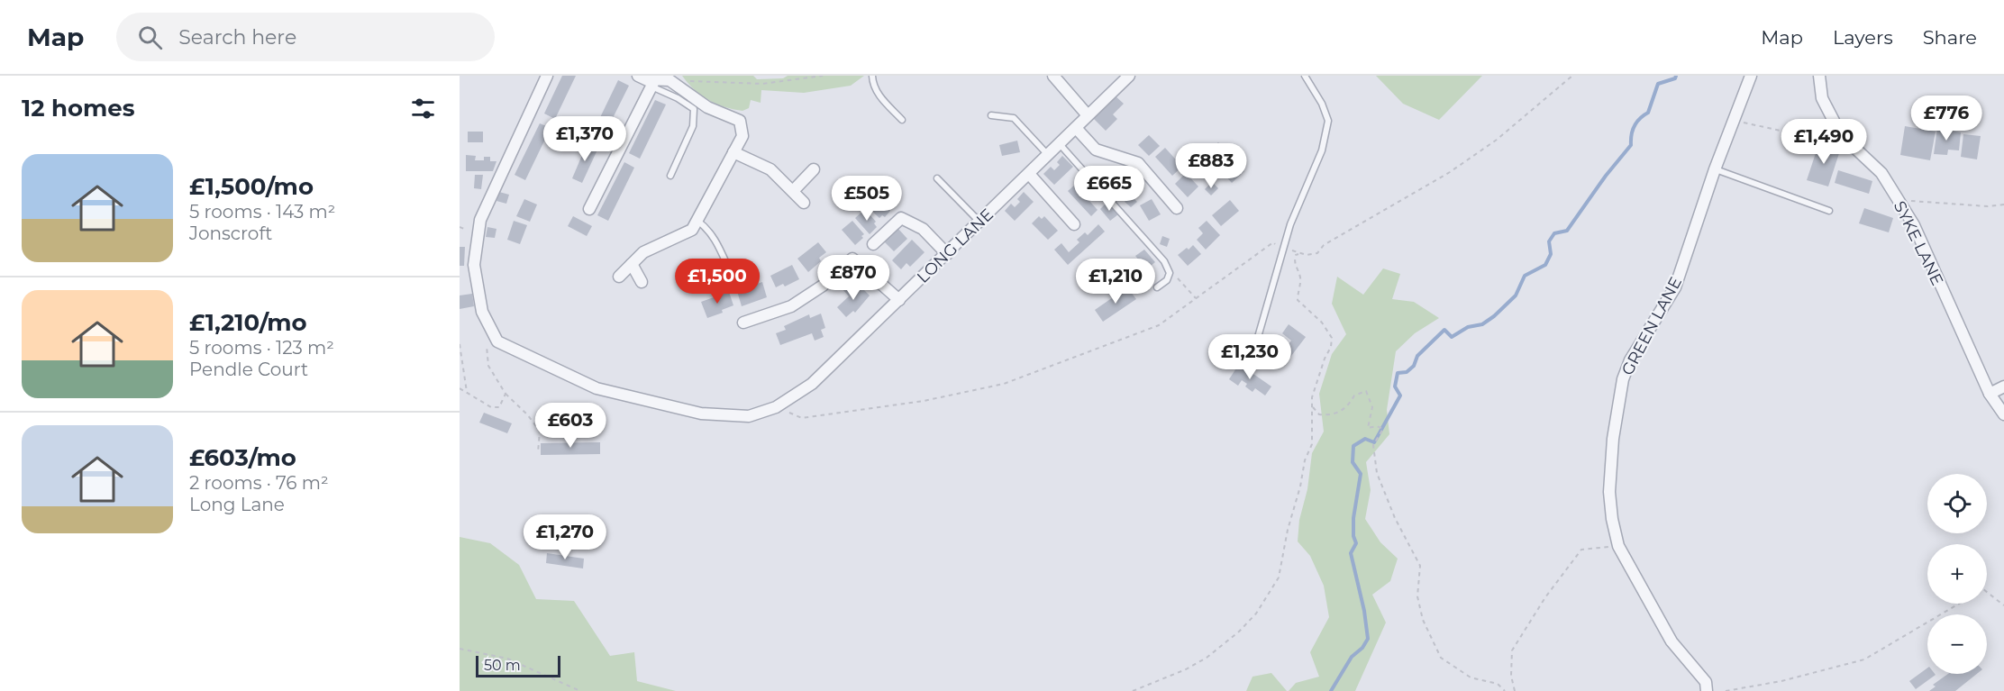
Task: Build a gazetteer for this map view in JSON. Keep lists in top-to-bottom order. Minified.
{"streets":{"street":["SYKE LANE","LONG LANE","GREEN LANE"]},"scale_bar":"50 m","page":{"header":"Map","search":"Search here","nav":["Map","Layers","Share"],"heading":"12 homes","price":["£776","£1,370","£1,490","£883","£665","£505","£870","£1,500","£1,210","£1,230","£603","£1,270"],"list":[{"name":"£1,500/mo","note":"5 rooms · 143 m² · Jonscroft"},{"name":"£1,210/mo","note":"5 rooms · 123 m² · Pendle Court"},{"name":"£603/mo","note":"2 rooms · 76 m² · Long Lane"}],"map_buttons":["+","−"],"scale":"50 m"}}
